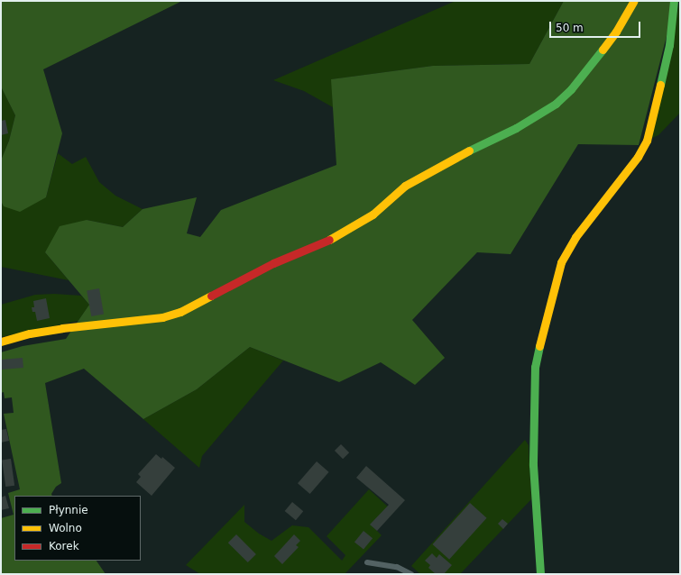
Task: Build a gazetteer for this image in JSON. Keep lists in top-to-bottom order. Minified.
{"legend":["Płynnie","Wolno","Korek"],"scale_bar":"50 m"}
